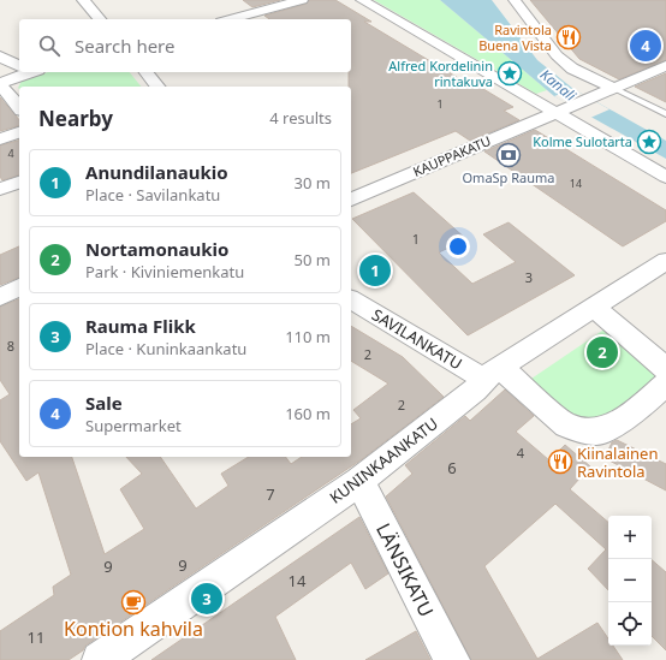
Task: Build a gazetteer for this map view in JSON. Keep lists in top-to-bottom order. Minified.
{"streets":{"street":["KAUPPAKATU","SAVILANKATU","KUNINKAANKATU","LÄNSIKATU"]},"crossings":[["SAVILANKATU","KUNINKAANKATU"],["KUNINKAANKATU","LÄNSIKATU"]],"water":["Kanali"],"places":{"restaurant":["Ravintola Buena Vista","Kiinalainen Ravintola"],"place":["Alfred Kordelinin rintakuva","Kolme Sulotarta"],"bank":["OmaSp Rauma"],"cafe":["Kontion kahvila"]},"house_numbers":["1","4","14","1","3","8","2","2","4","6","7","9","9","14","11"],"page":{"search":"Search here","pins":["4","1","2","3"],"heading":["Nearby","4 results"],"list":[{"mark":"1","name":"Anundilanaukio","note":"Place · Savilankatu","value":"30 m"},{"mark":"2","name":"Nortamonaukio","note":"Park · Kiviniemenkatu","value":"50 m"},{"mark":"3","name":"Rauma Flikk","note":"Place · Kuninkaankatu","value":"110 m"},{"mark":"4","name":"Sale","note":"Supermarket","value":"160 m"}],"map_buttons":["+","−"]}}
